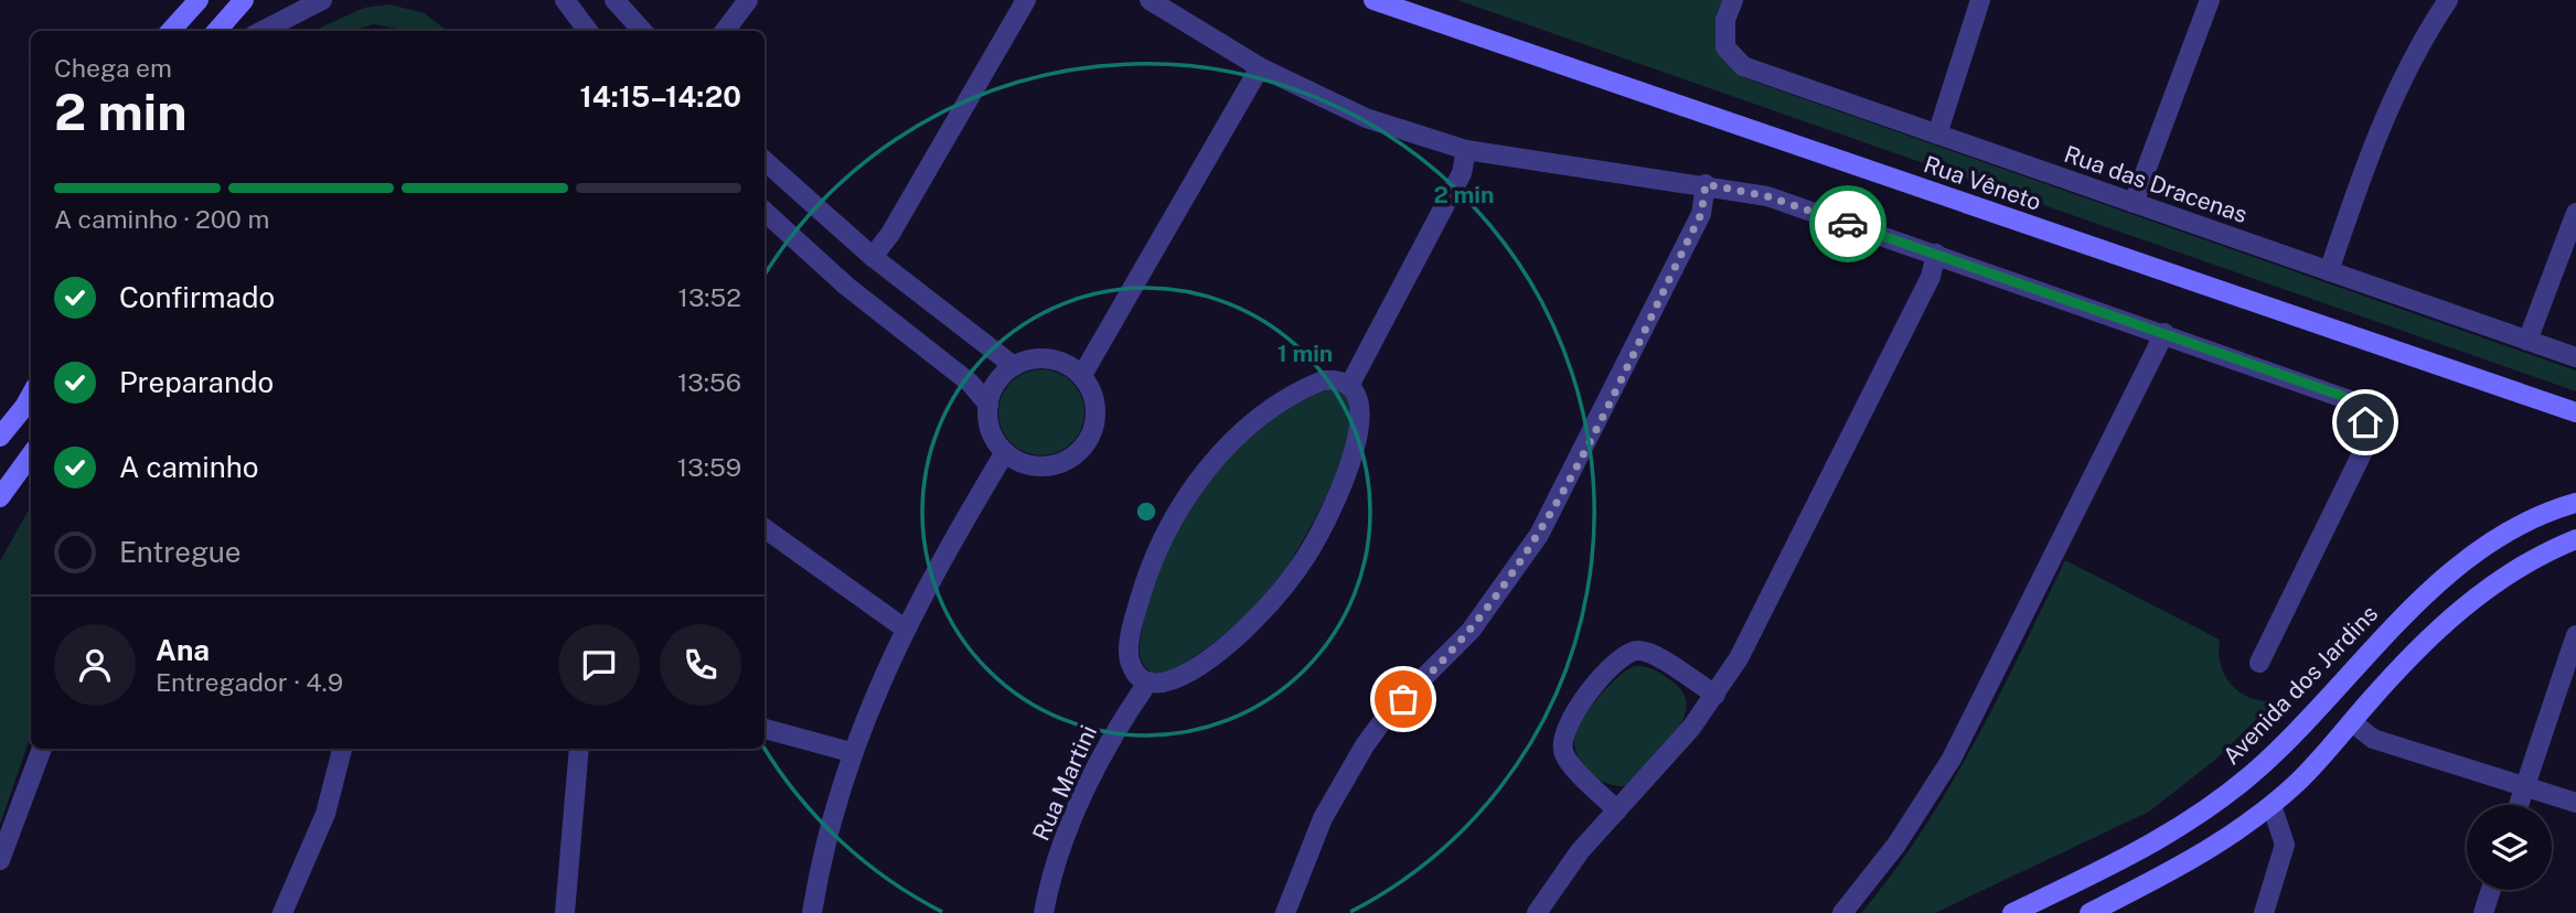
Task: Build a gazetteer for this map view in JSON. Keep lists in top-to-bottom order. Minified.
{"streets":{"street":["Rua Vêneto","Rua das Dracenas","Avenida dos Jardins","Rua Martini"]},"page":{"heading":["2 min","Chega em","14:15–14:20"],"panel":["Ana","Entregador · 4.9"],"bar":"A caminho · 200 m","list":[["Confirmado","13:52"],["Preparando","13:56"],["A caminho","13:59"],"Entregue"]},"rings":["2 min","1 min"]}
